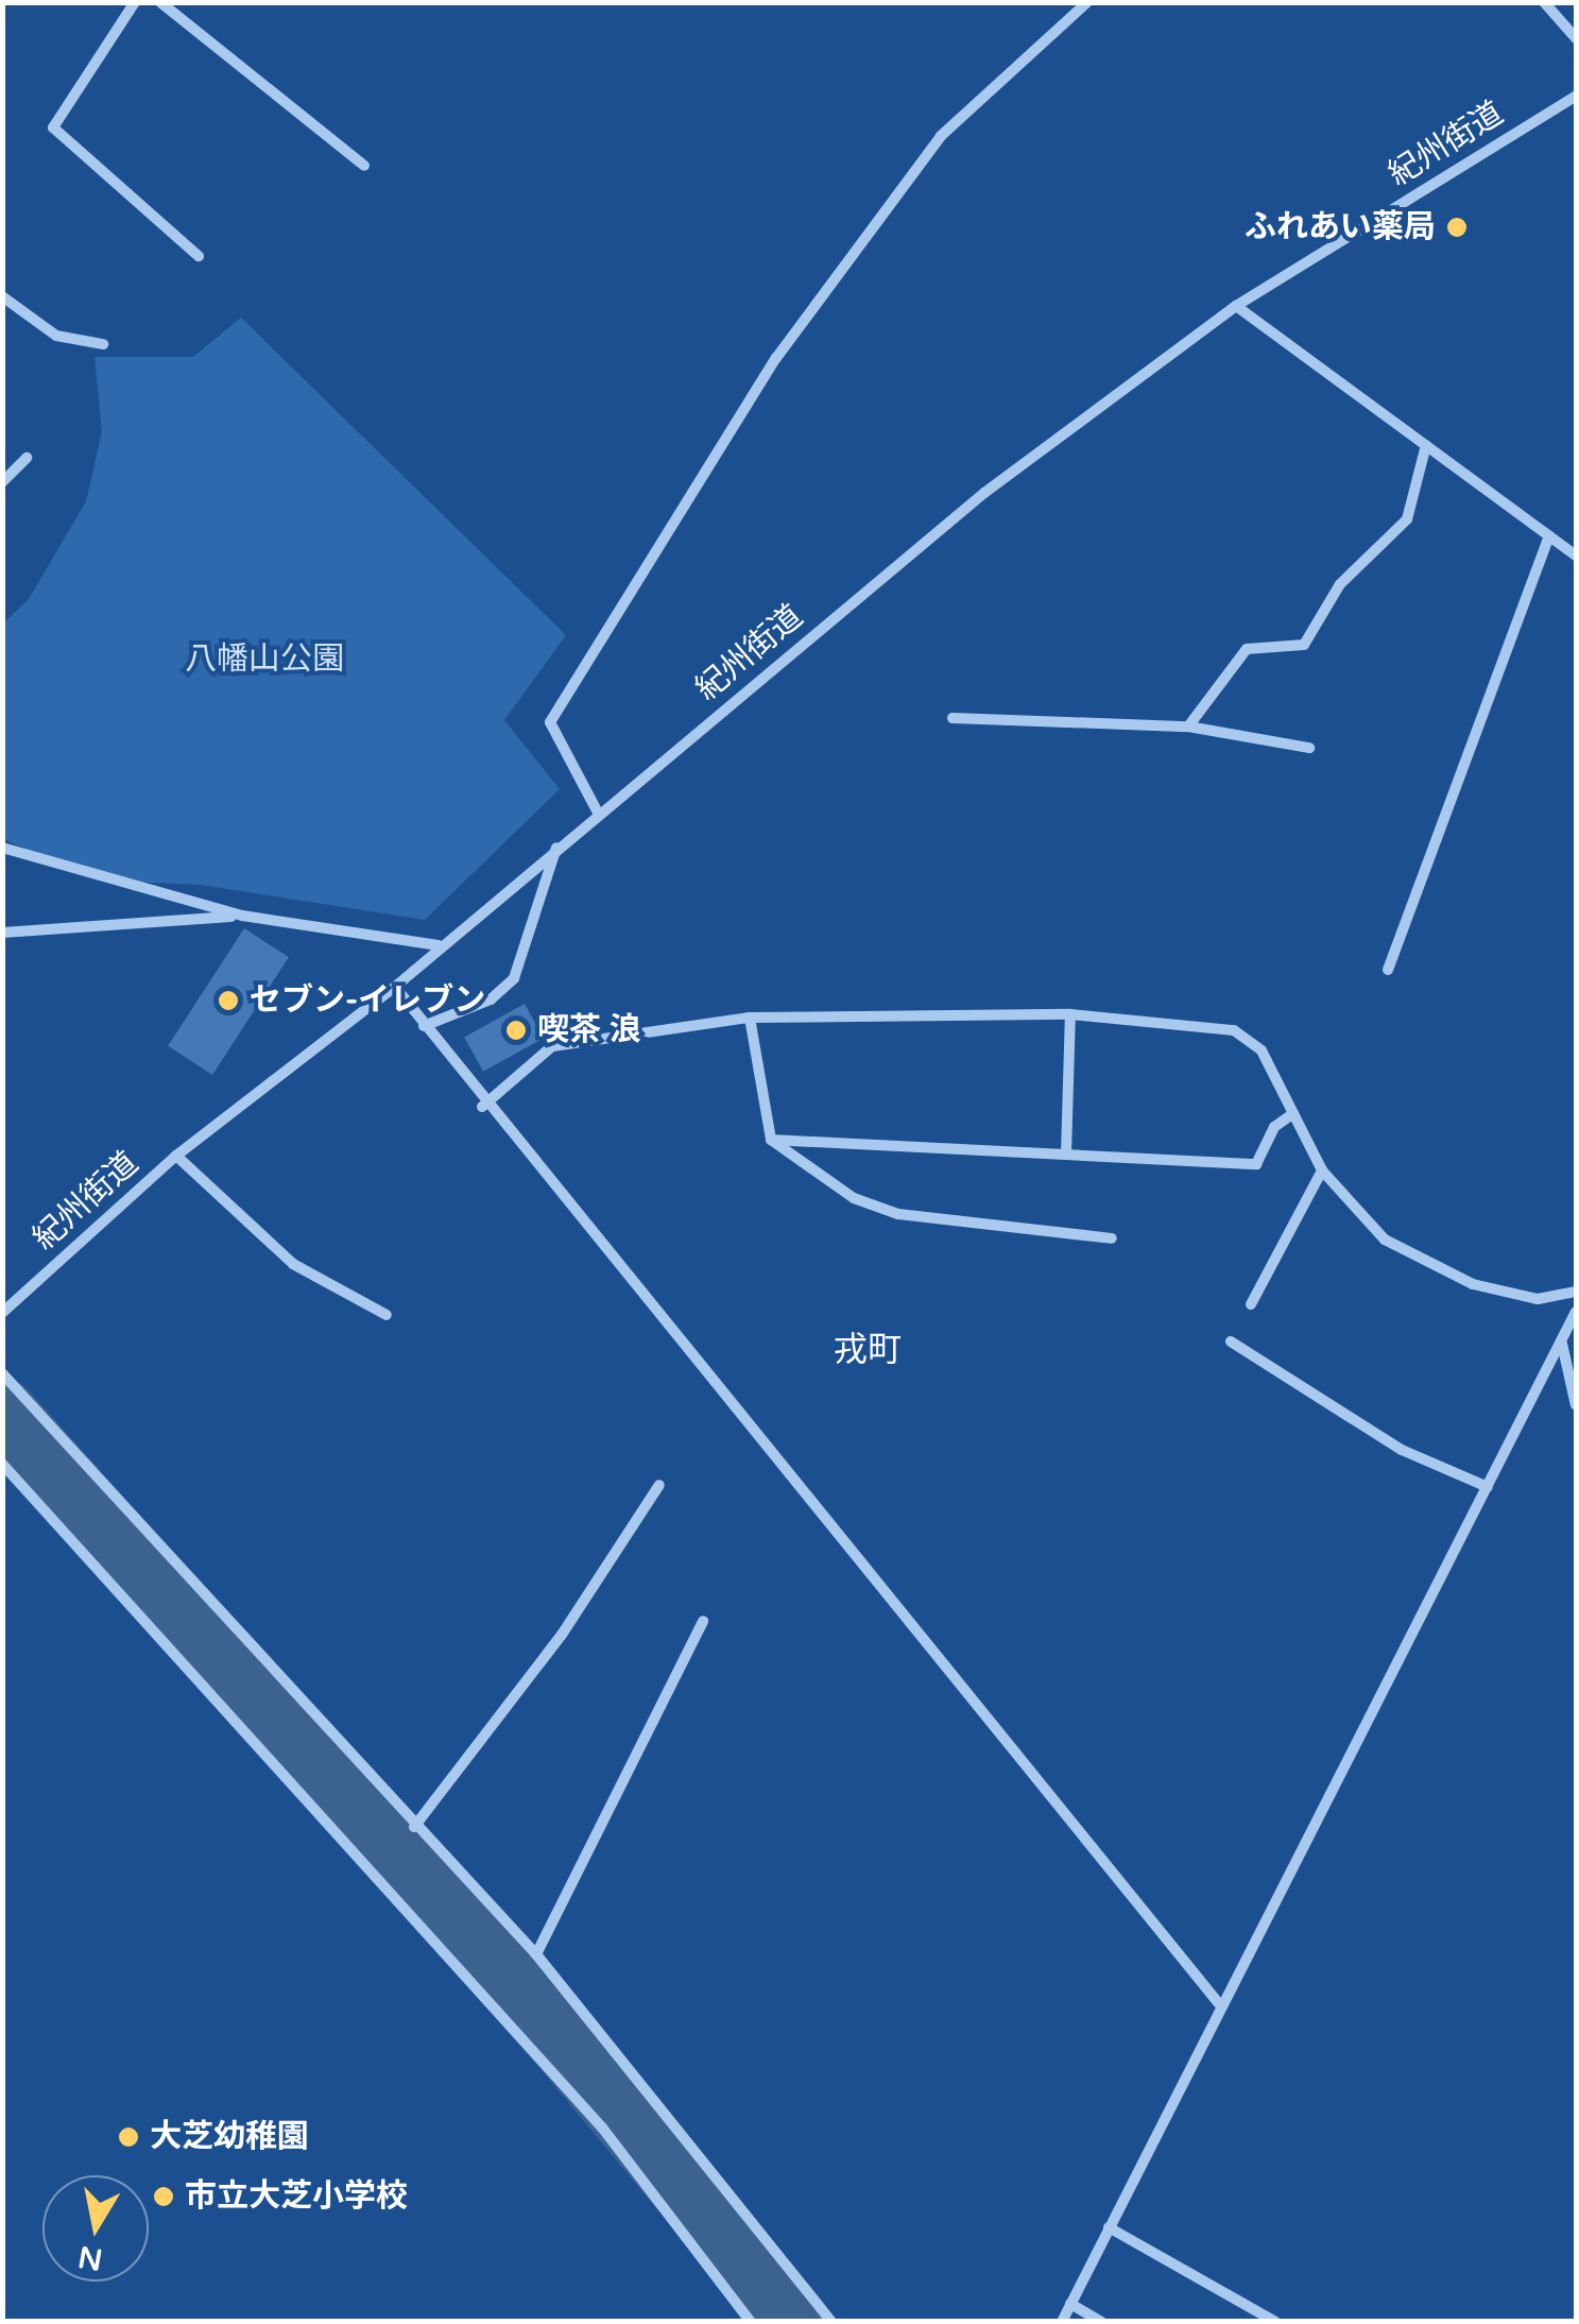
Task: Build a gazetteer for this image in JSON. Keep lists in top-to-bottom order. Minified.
{"streets":{"street":["紀州街道"]},"districts":["戎町"],"parks":["八幡山公園"],"places":["ふれあい薬局","セブン-イレブン","喫茶 浪","大芝幼稚園","市立大芝小学校"],"north":"bottom"}
